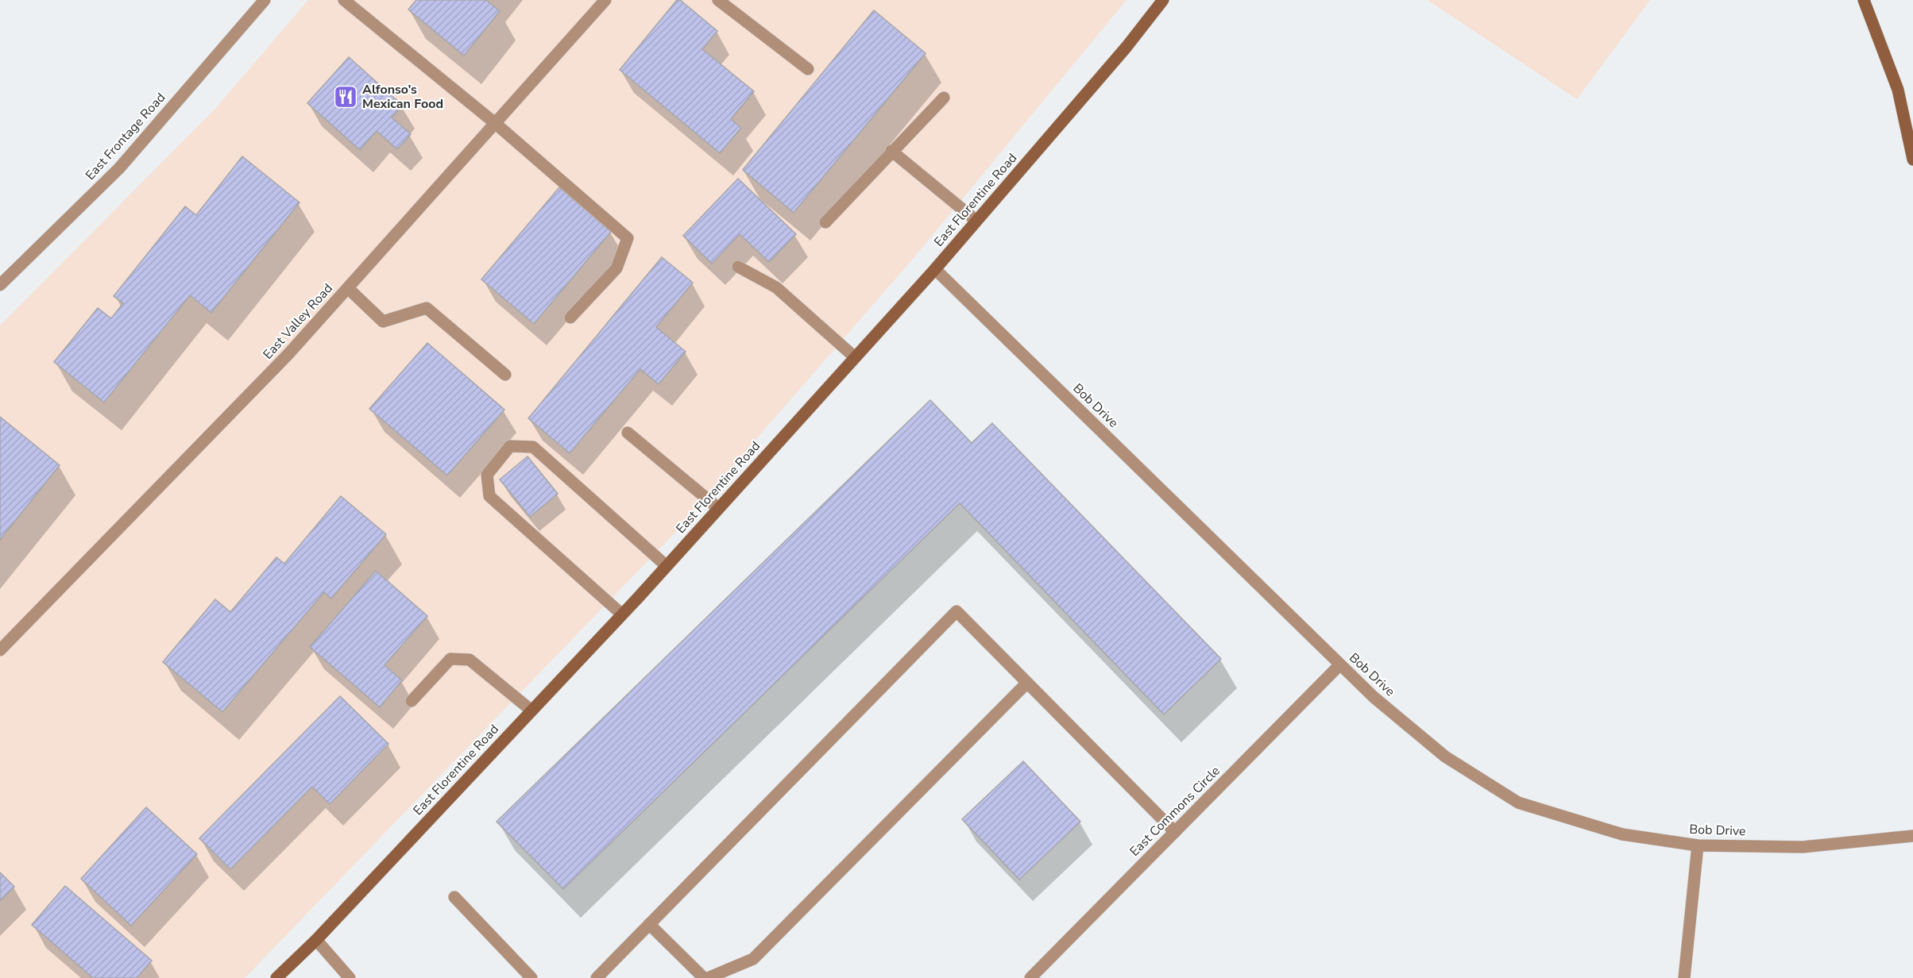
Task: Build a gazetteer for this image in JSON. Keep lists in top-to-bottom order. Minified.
{"streets":{"street":["East Frontage Road","East Florentine Road","East Valley Road","Bob Drive","East Commons Circle"]},"crossings":[["East Florentine Road","Bob Drive"],["Bob Drive","East Commons Circle"]],"places":{"restaurant":["Alfonso’s Mexican Food"]}}
